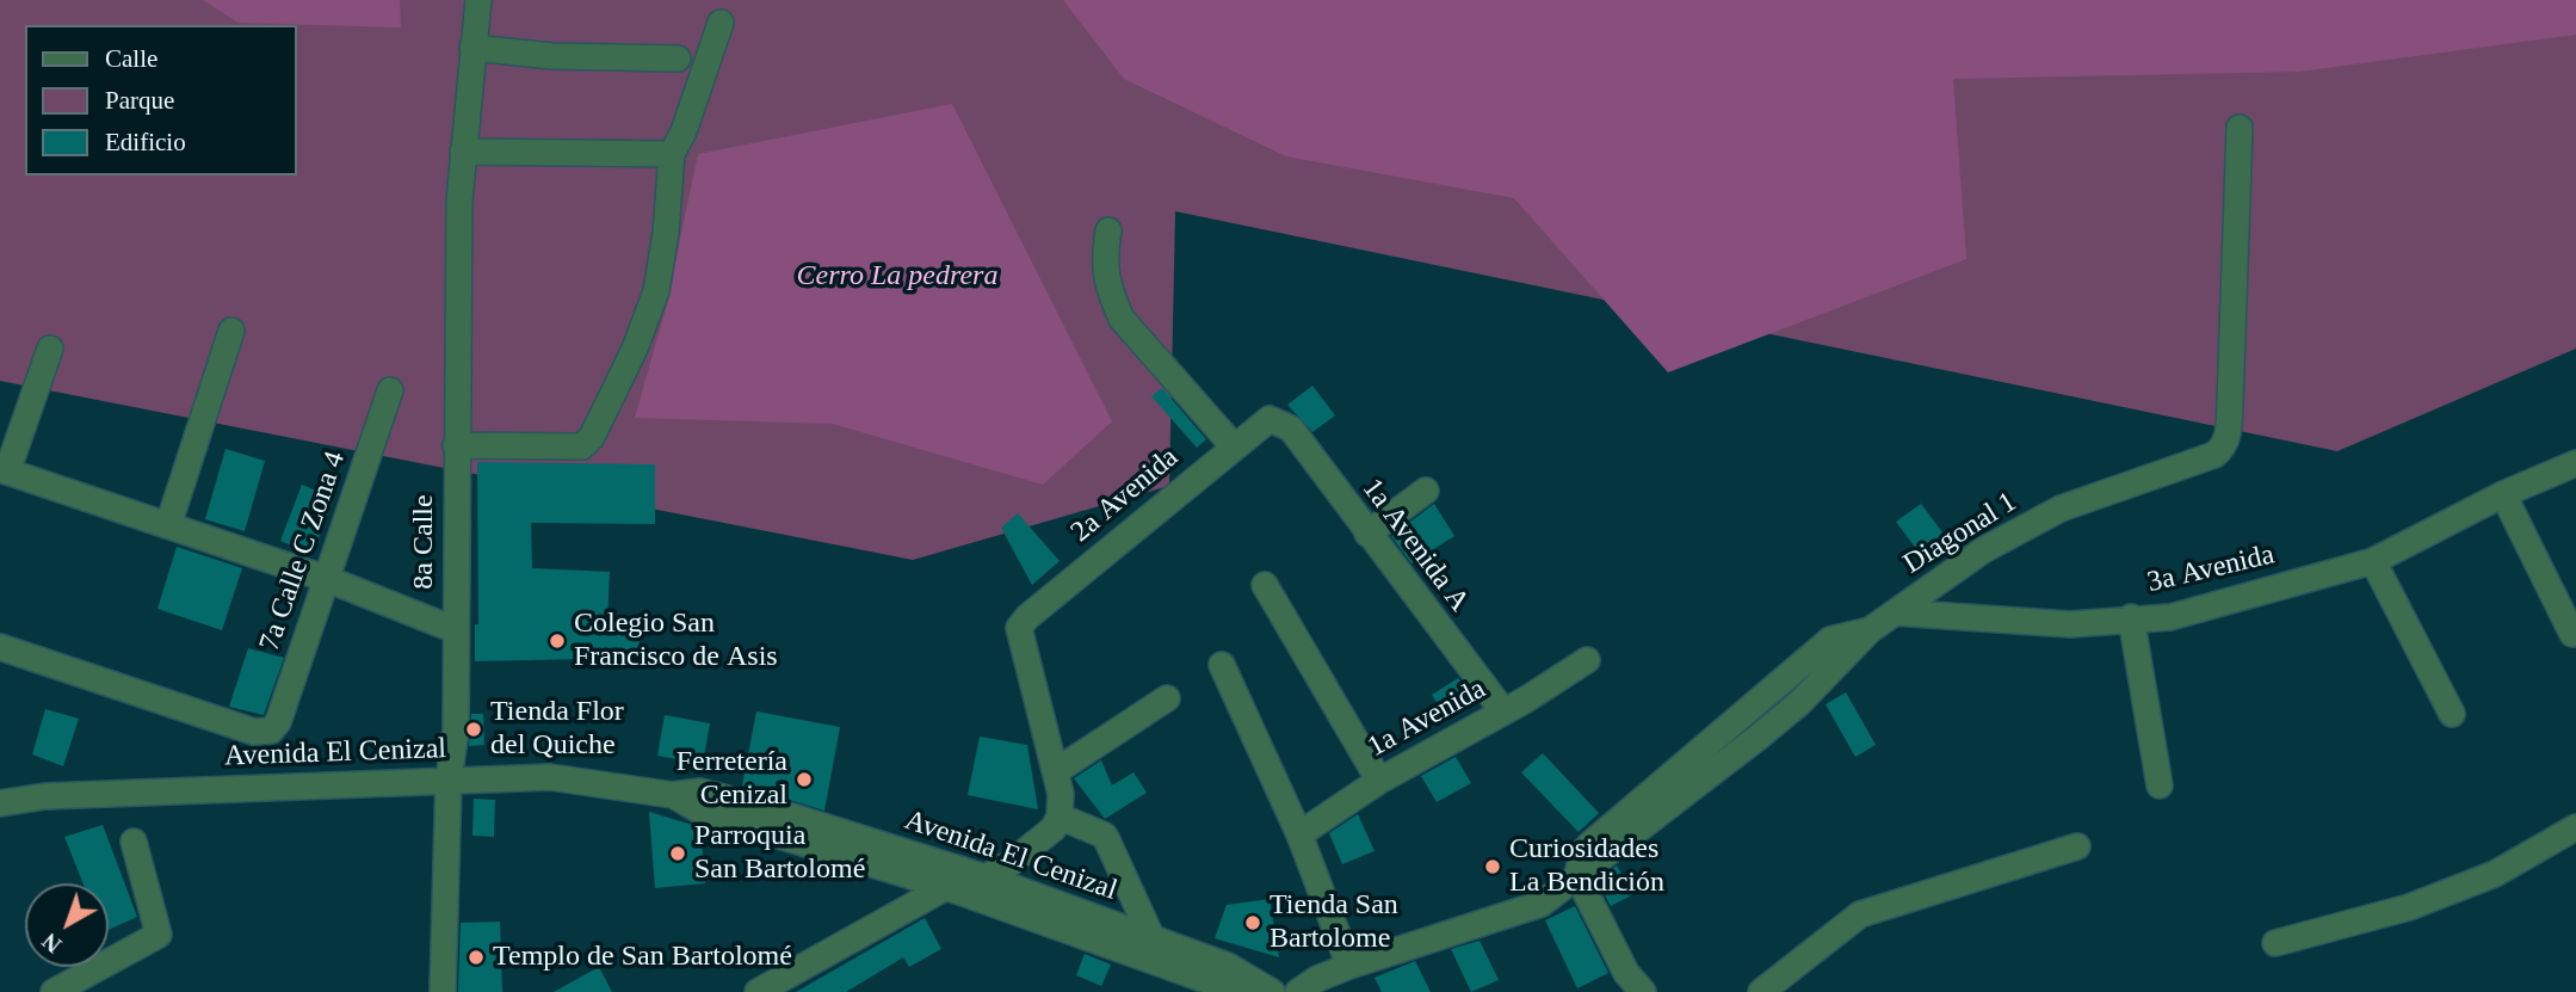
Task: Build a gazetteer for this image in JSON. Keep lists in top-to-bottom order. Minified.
{"streets":{"street":["2a Avenida","Diagonal 1","8a Calle","1a Avenida A","7a Calle C Zona 4","3a Avenida","1a Avenida","Avenida El Cenizal"]},"crossings":[["2a Avenida","1a Avenida A"],["Diagonal 1","3a Avenida"],["8a Calle","Avenida El Cenizal"],["1a Avenida A","1a Avenida"]],"parks":["Cerro La pedrera"],"places":["Colegio San Francisco de Asis","Tienda Flor del Quiche","Ferretería Cenizal","Parroquia San Bartolomé","Curiosidades La Bendición","Tienda San Bartolome","Templo de San Bartolomé"],"legend":["Calle","Parque","Edificio"],"north":"bottom left"}
